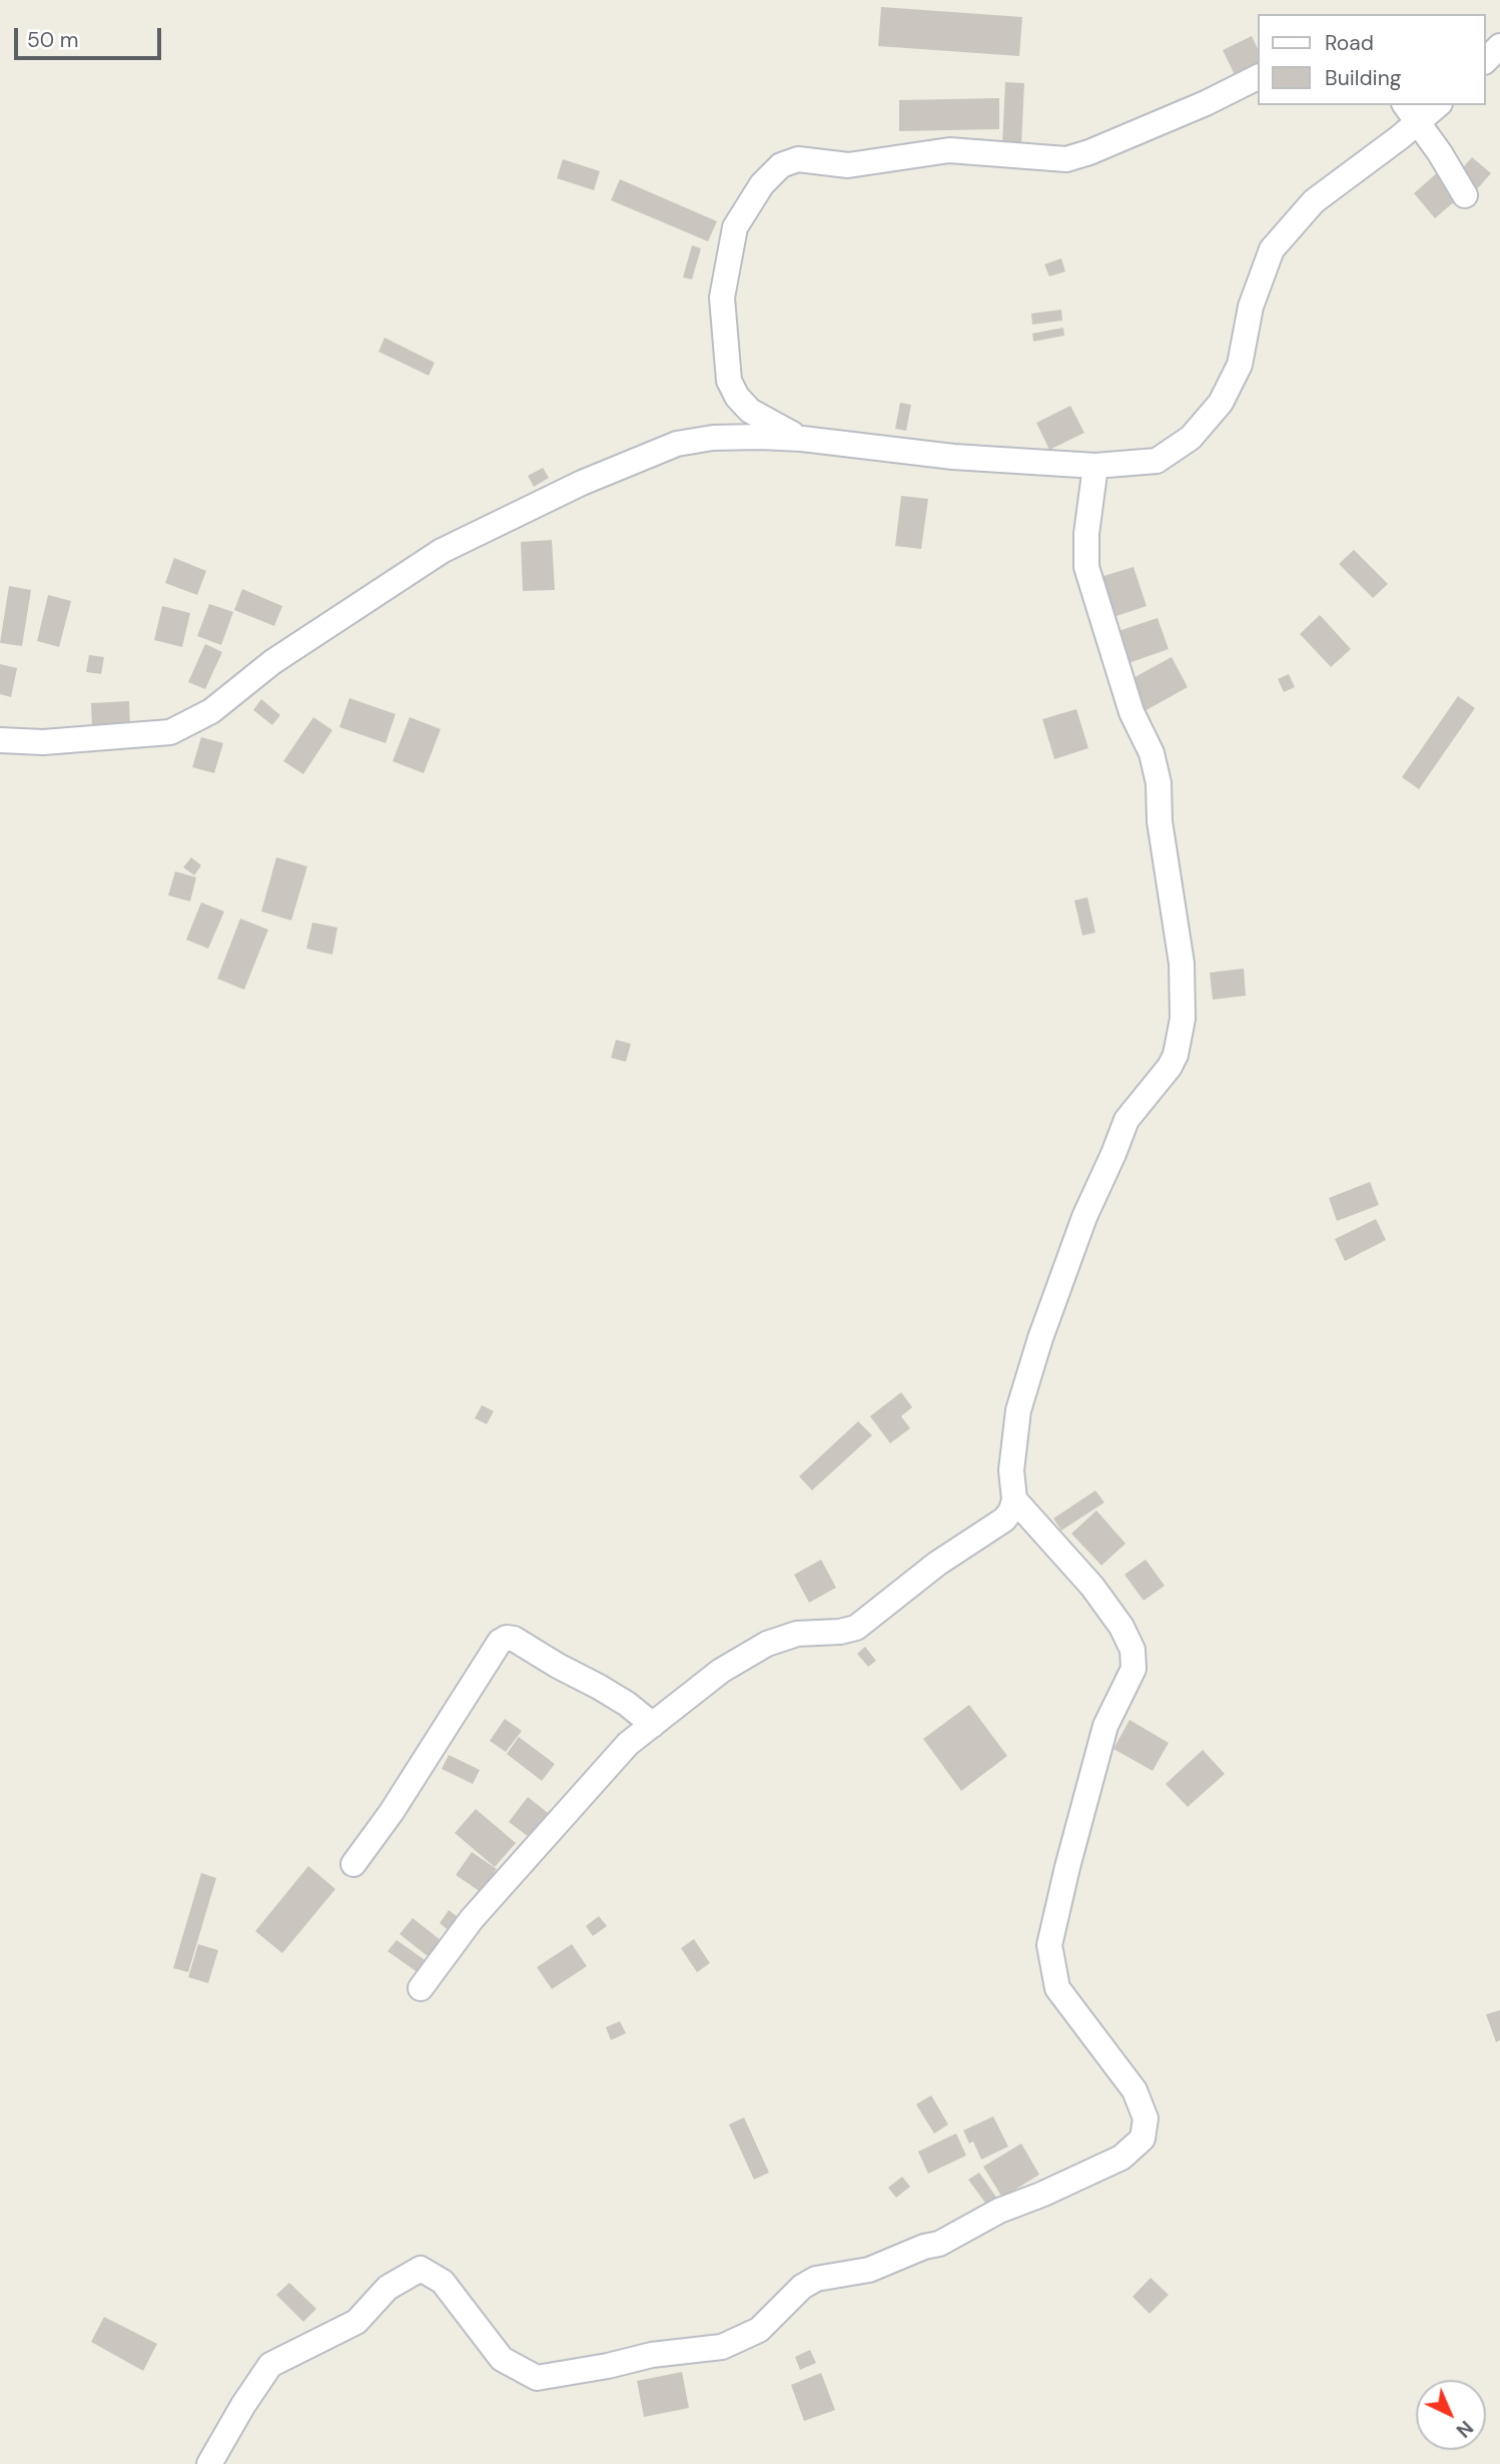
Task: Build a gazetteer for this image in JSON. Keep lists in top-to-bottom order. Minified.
{"legend":["Road","Building"],"scale_bar":"50 m","north":"bottom right"}
